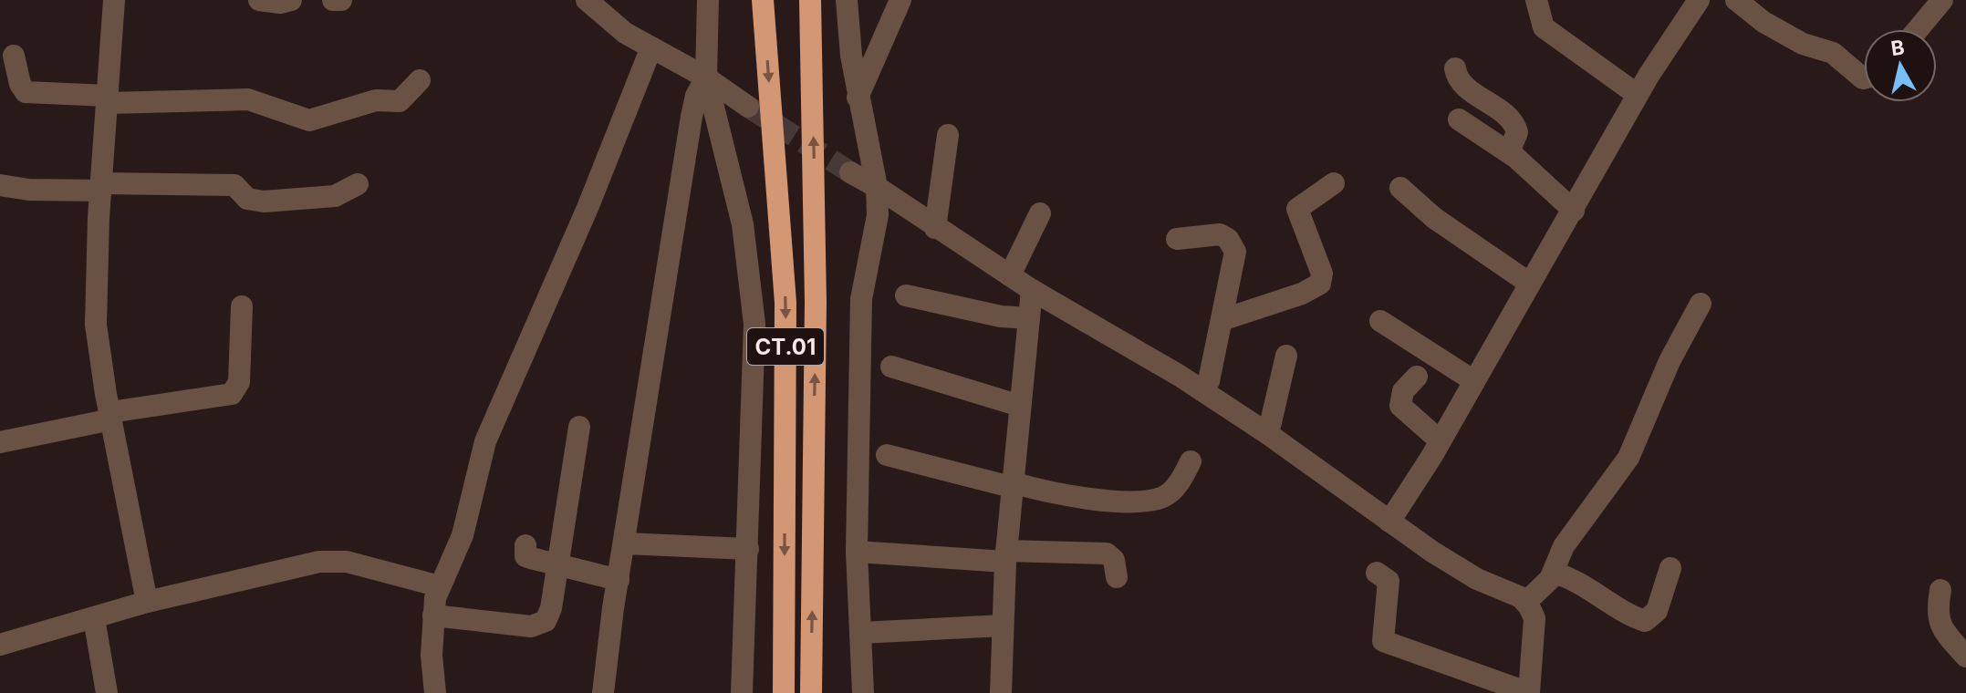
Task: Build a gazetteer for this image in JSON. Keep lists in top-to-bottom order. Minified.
{"streets":{"highway":["CT.01"]},"north":"top"}
